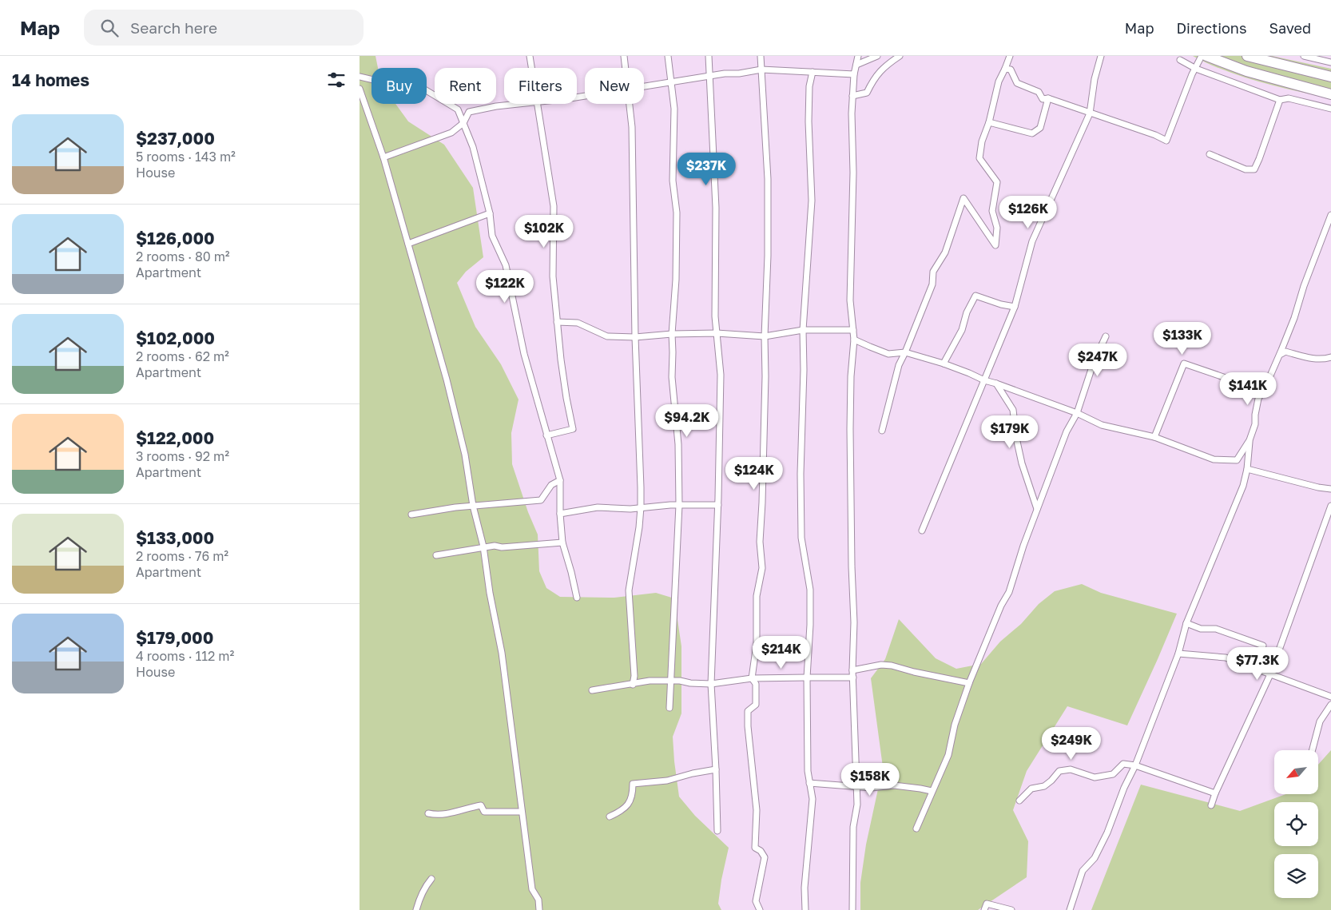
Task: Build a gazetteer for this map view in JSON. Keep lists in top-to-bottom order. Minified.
{"north":"bottom left","page":{"header":"Map","search":"Search here","nav":["Map","Directions","Saved"],"heading":"14 homes","chip":["Buy","Rent","Filters","New"],"list":[{"name":"$237,000","note":"5 rooms · 143 m² · House"},{"name":"$126,000","note":"2 rooms · 80 m² · Apartment"},{"name":"$102,000","note":"2 rooms · 62 m² · Apartment"},{"name":"$122,000","note":"3 rooms · 92 m² · Apartment"},{"name":"$133,000","note":"2 rooms · 76 m² · Apartment"},{"name":"$179,000","note":"4 rooms · 112 m² · House"}],"price":["$237K","$126K","$102K","$122K","$133K","$247K","$141K","$94.2K","$179K","$124K","$214K","$77.3K","$249K","$158K"]}}
